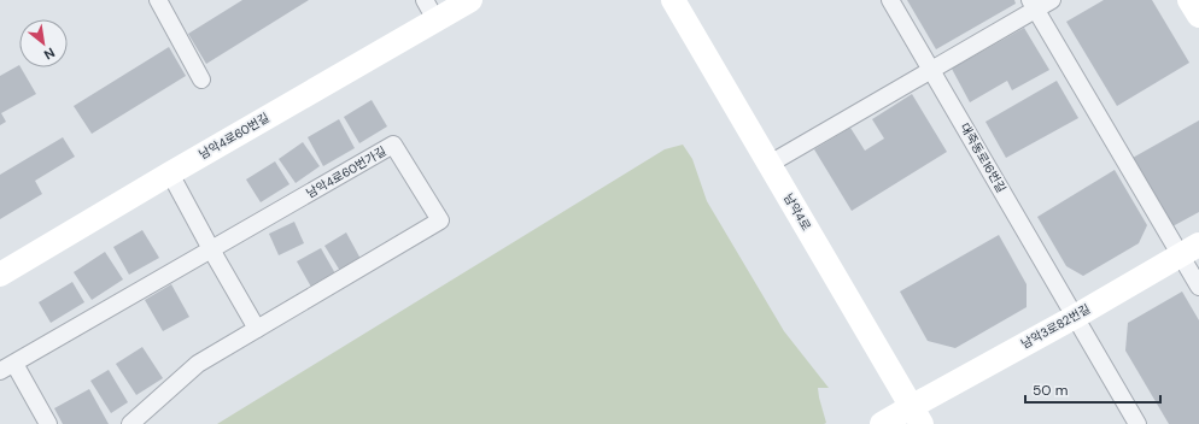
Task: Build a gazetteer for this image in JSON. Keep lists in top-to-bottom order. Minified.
{"streets":{"street":["남악4로60번길","대죽동로16번길","남악4로60번가길","남악4로","남악3로82번길"]},"crossings":[["대죽동로16번길","남악3로82번길"],["남악4로","남악3로82번길"]],"scale_bar":"50 m","north":"bottom right"}
